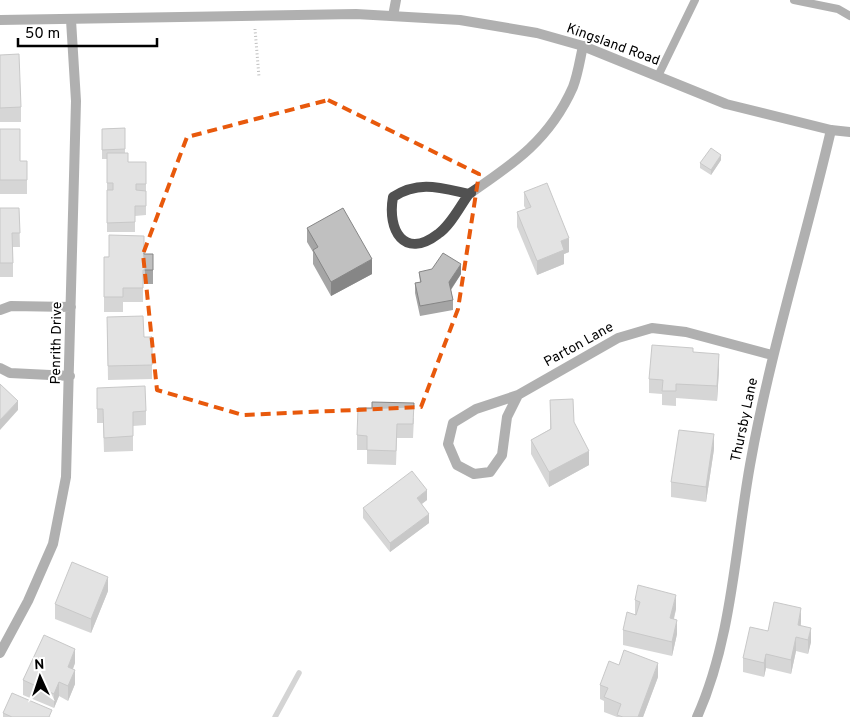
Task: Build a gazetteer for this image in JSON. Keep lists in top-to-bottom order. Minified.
{"streets":{"street":["Kingsland Road","Penrith Drive","Parton Lane","Thursby Lane"]},"crossings":[["Kingsland Road","Penrith Drive"],["Kingsland Road","Thursby Lane"],["Parton Lane","Thursby Lane"]],"scale_bar":"50 m","north":"top"}
